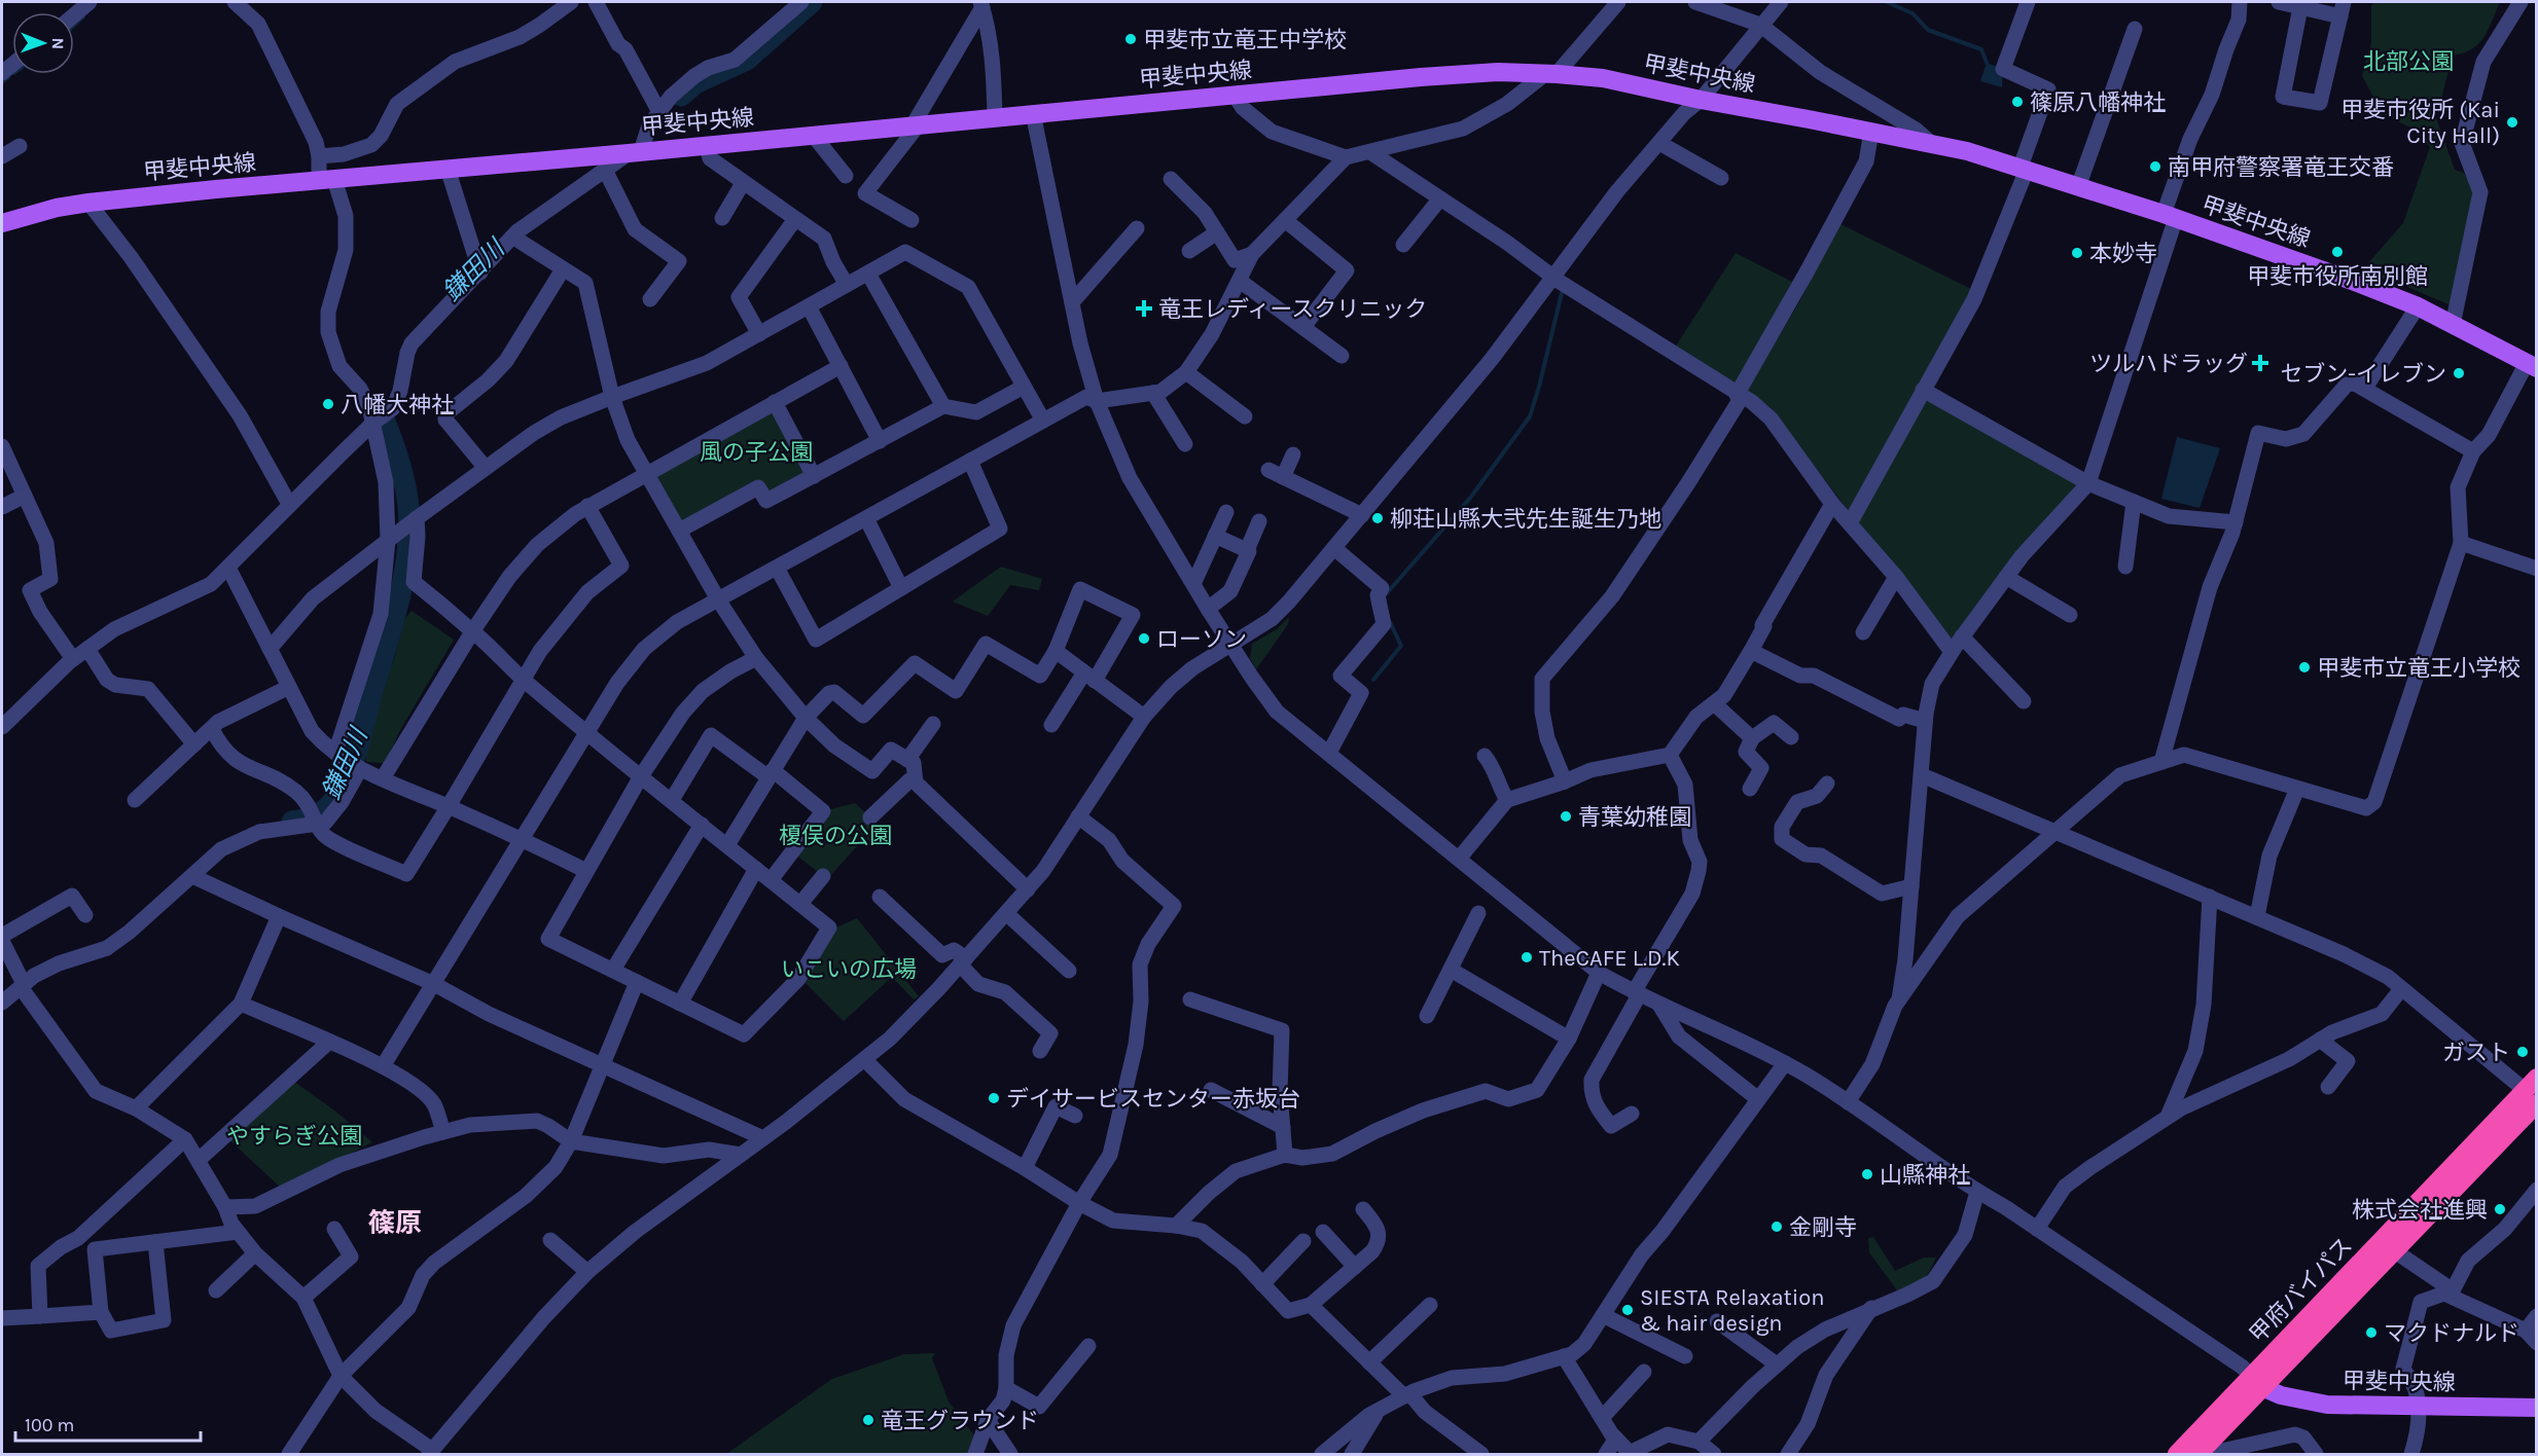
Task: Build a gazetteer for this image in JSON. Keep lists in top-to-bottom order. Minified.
{"streets":{"highway":["甲府バイパス"],"main road":["甲斐中央線"]},"crossings":[["甲斐中央線","甲府バイパス"]],"districts":["篠原"],"water":["鎌田川"],"parks":["北部公園","風の子公園","榎俣の公園","いこいの広場","やすらぎ公園"],"places":{"other":["甲斐市立竜王中学校","篠原八幡神社","甲斐市役所 (Kai City Hall)","南甲府警察署竜王交番","甲斐市役所南別館","本妙寺","セブン-イレブン","八幡大神社","柳荘山縣大弐先生誕生乃地","ローソン","甲斐市立竜王小学校","青葉幼稚園","TheCAFE L.D.K","ガスト","デイサービスセンター赤坂台","山縣神社","株式会社進興","金剛寺","SIESTA Relaxation & hair design","マクドナルド","竜王グラウンド"],"health":["竜王レディースクリニック","ツルハドラッグ"]},"scale_bar":"100 m","north":"right"}
